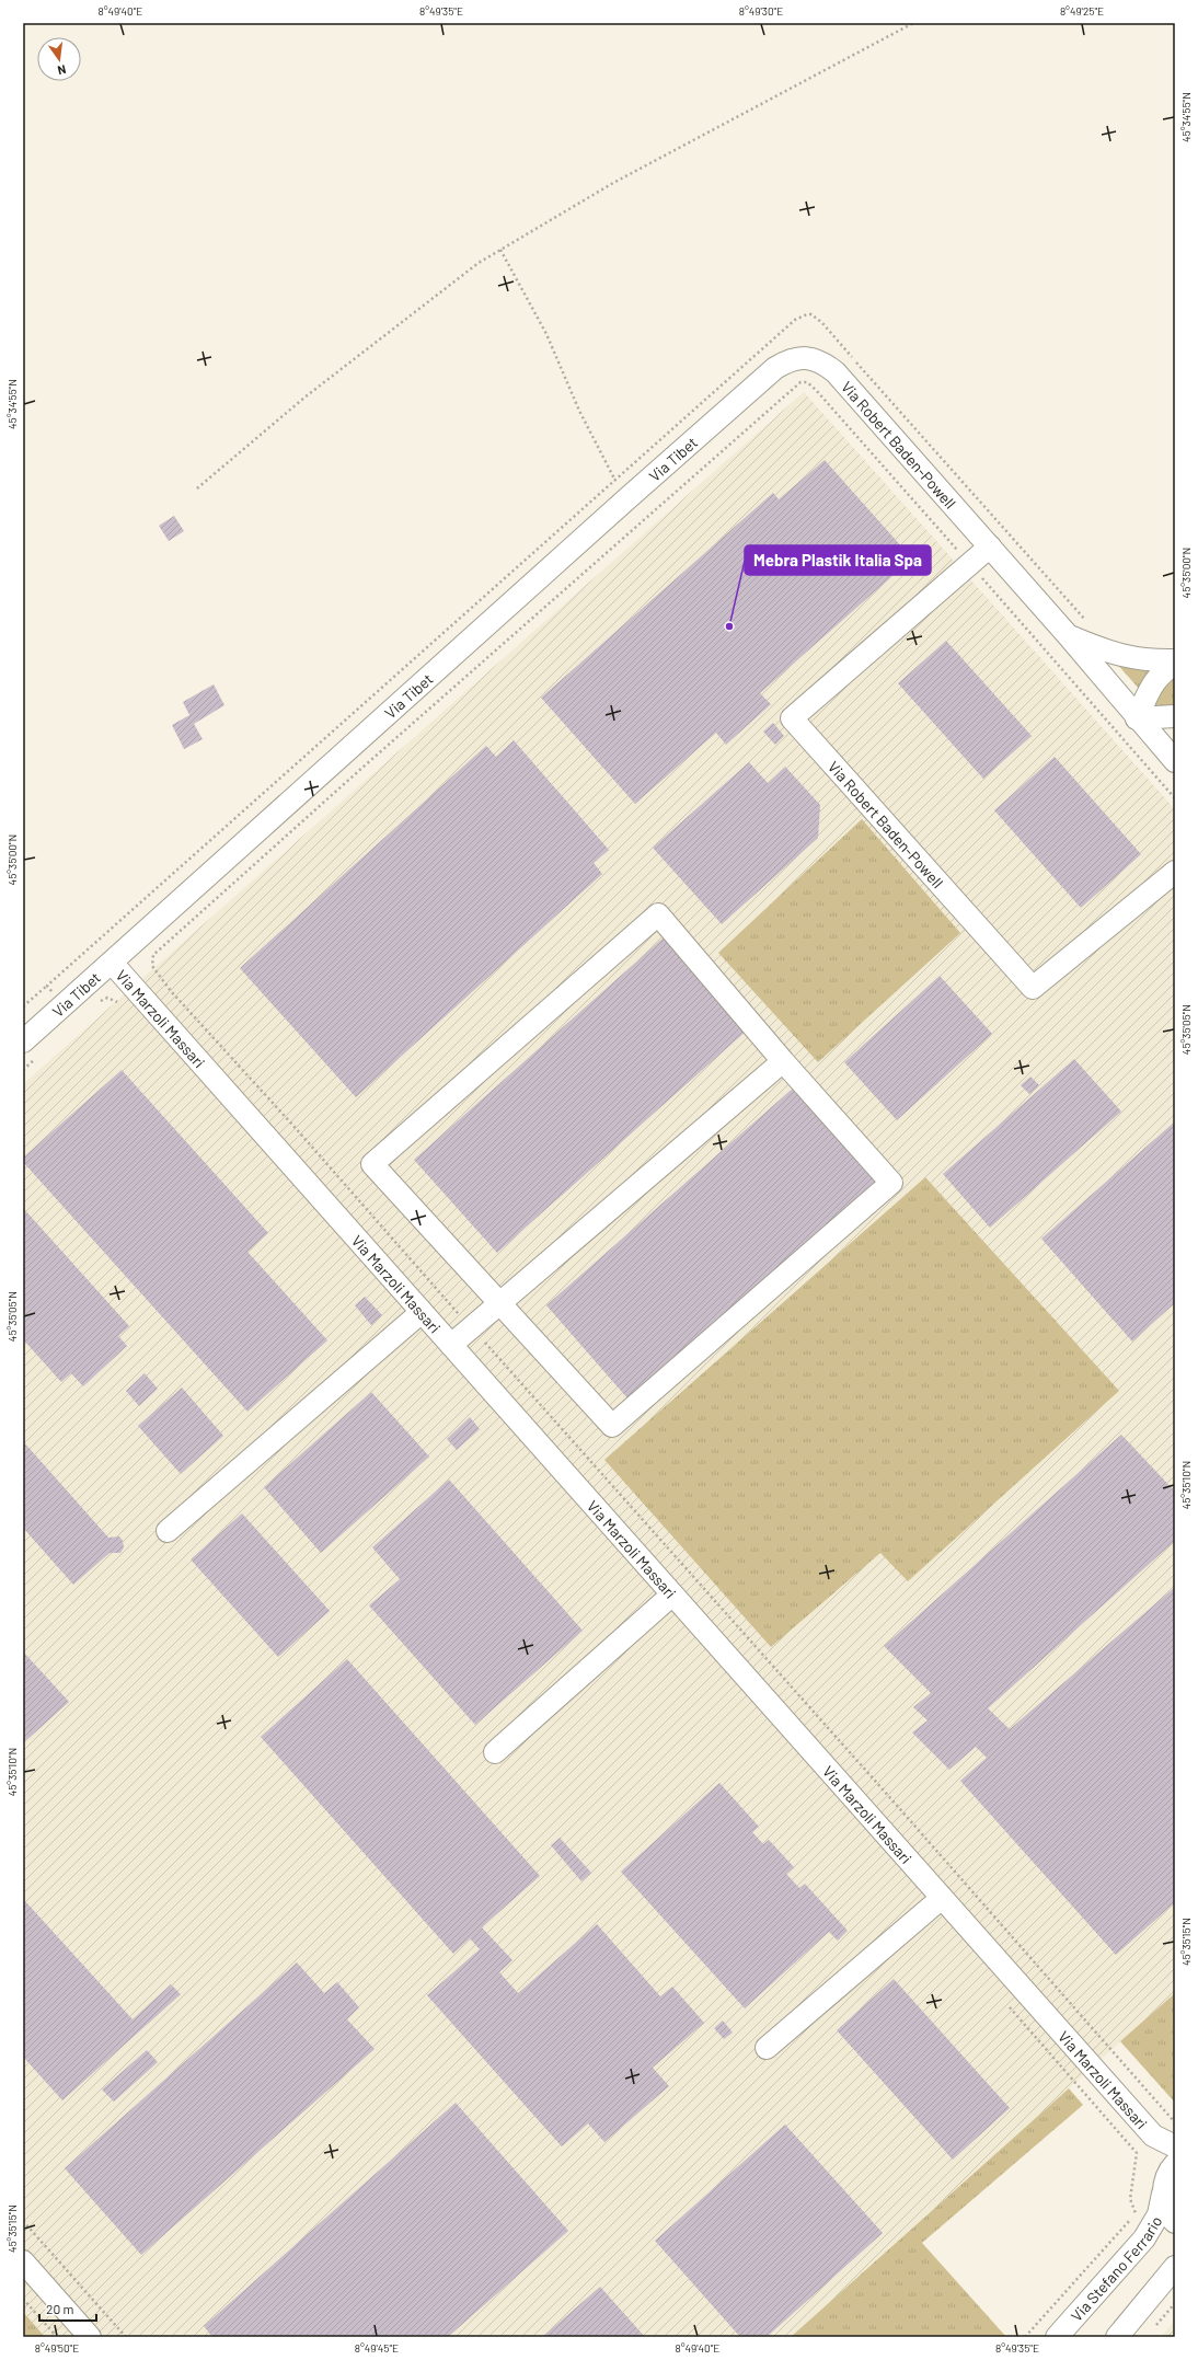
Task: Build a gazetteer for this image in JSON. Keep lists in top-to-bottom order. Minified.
{"streets":{"street":["Via Robert Baden-Powell","Via Tibet","Via Marzoli Massari","Via Stefano Ferrario"]},"crossings":[["Via Robert Baden-Powell","Via Tibet"],["Via Tibet","Via Marzoli Massari"],["Via Marzoli Massari","Via Stefano Ferrario"]],"places":["Mebra Plastik Italia Spa"],"scale_bar":"20 m","north":"bottom","coordinates":["8°49'40\"E","8°49'35\"E","8°49'30\"E","8°49'25\"E","45°34'55\"N","45°35'00\"N","45°35'05\"N","45°35'10\"N","45°35'15\"N","8°49'50\"E","8°49'45\"E"]}
